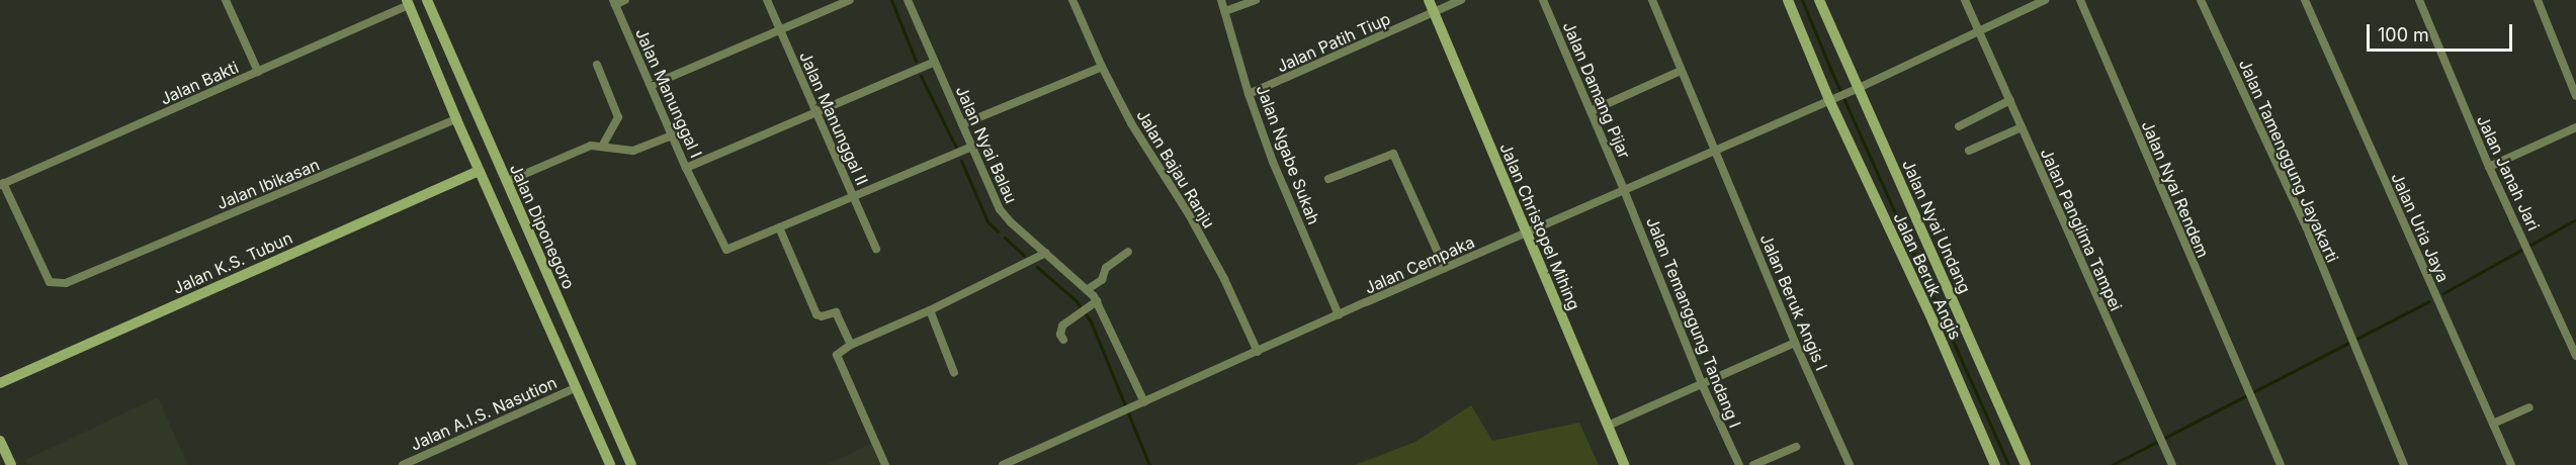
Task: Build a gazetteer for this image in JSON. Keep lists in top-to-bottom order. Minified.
{"streets":{"street":["Jalan Patih Tiup","Jalan Bakti","Jalan Damang Pijar","Jalan Manunggal I","Jalan Manunggal II","Jalan Nyai Balau","Jalan Ngabe Sukah","Jalan Tamenggung Jayakarti","Jalan Bajau Ranju","Jalan Janah Jari","Jalan Ibikasan","Jalan Nyai Rendem","Jalan Diponegoro","Jalan Christopel Mihing","Jalan Nyai Undang","Jalan Uria Jaya","Jalan Panglima Tampei","Jalan K.S. Tubun","Jalan Cempaka","Jalan Beruk Angis","Jalan Beruk Angis I","Jalan Temanggung Tandang I","Jalan A.I.S. Nasution"]},"crossings":[["Jalan Patih Tiup","Jalan Ngabe Sukah"],["Jalan Patih Tiup","Jalan Christopel Mihing"],["Jalan Bakti","Jalan Ibikasan"],["Jalan Damang Pijar","Jalan Cempaka"],["Jalan Damang Pijar","Jalan Temanggung Tandang I"],["Jalan Nyai Balau","Jalan Cempaka"],["Jalan Ngabe Sukah","Jalan Cempaka"],["Jalan Bajau Ranju","Jalan Cempaka"],["Jalan Christopel Mihing","Jalan Cempaka"],["Jalan Nyai Undang","Jalan Cempaka"],["Jalan Panglima Tampei","Jalan Cempaka"],["Jalan Cempaka","Jalan Beruk Angis"],["Jalan Cempaka","Jalan Beruk Angis I"],["Jalan Cempaka","Jalan Temanggung Tandang I"]],"scale_bar":"100 m"}
